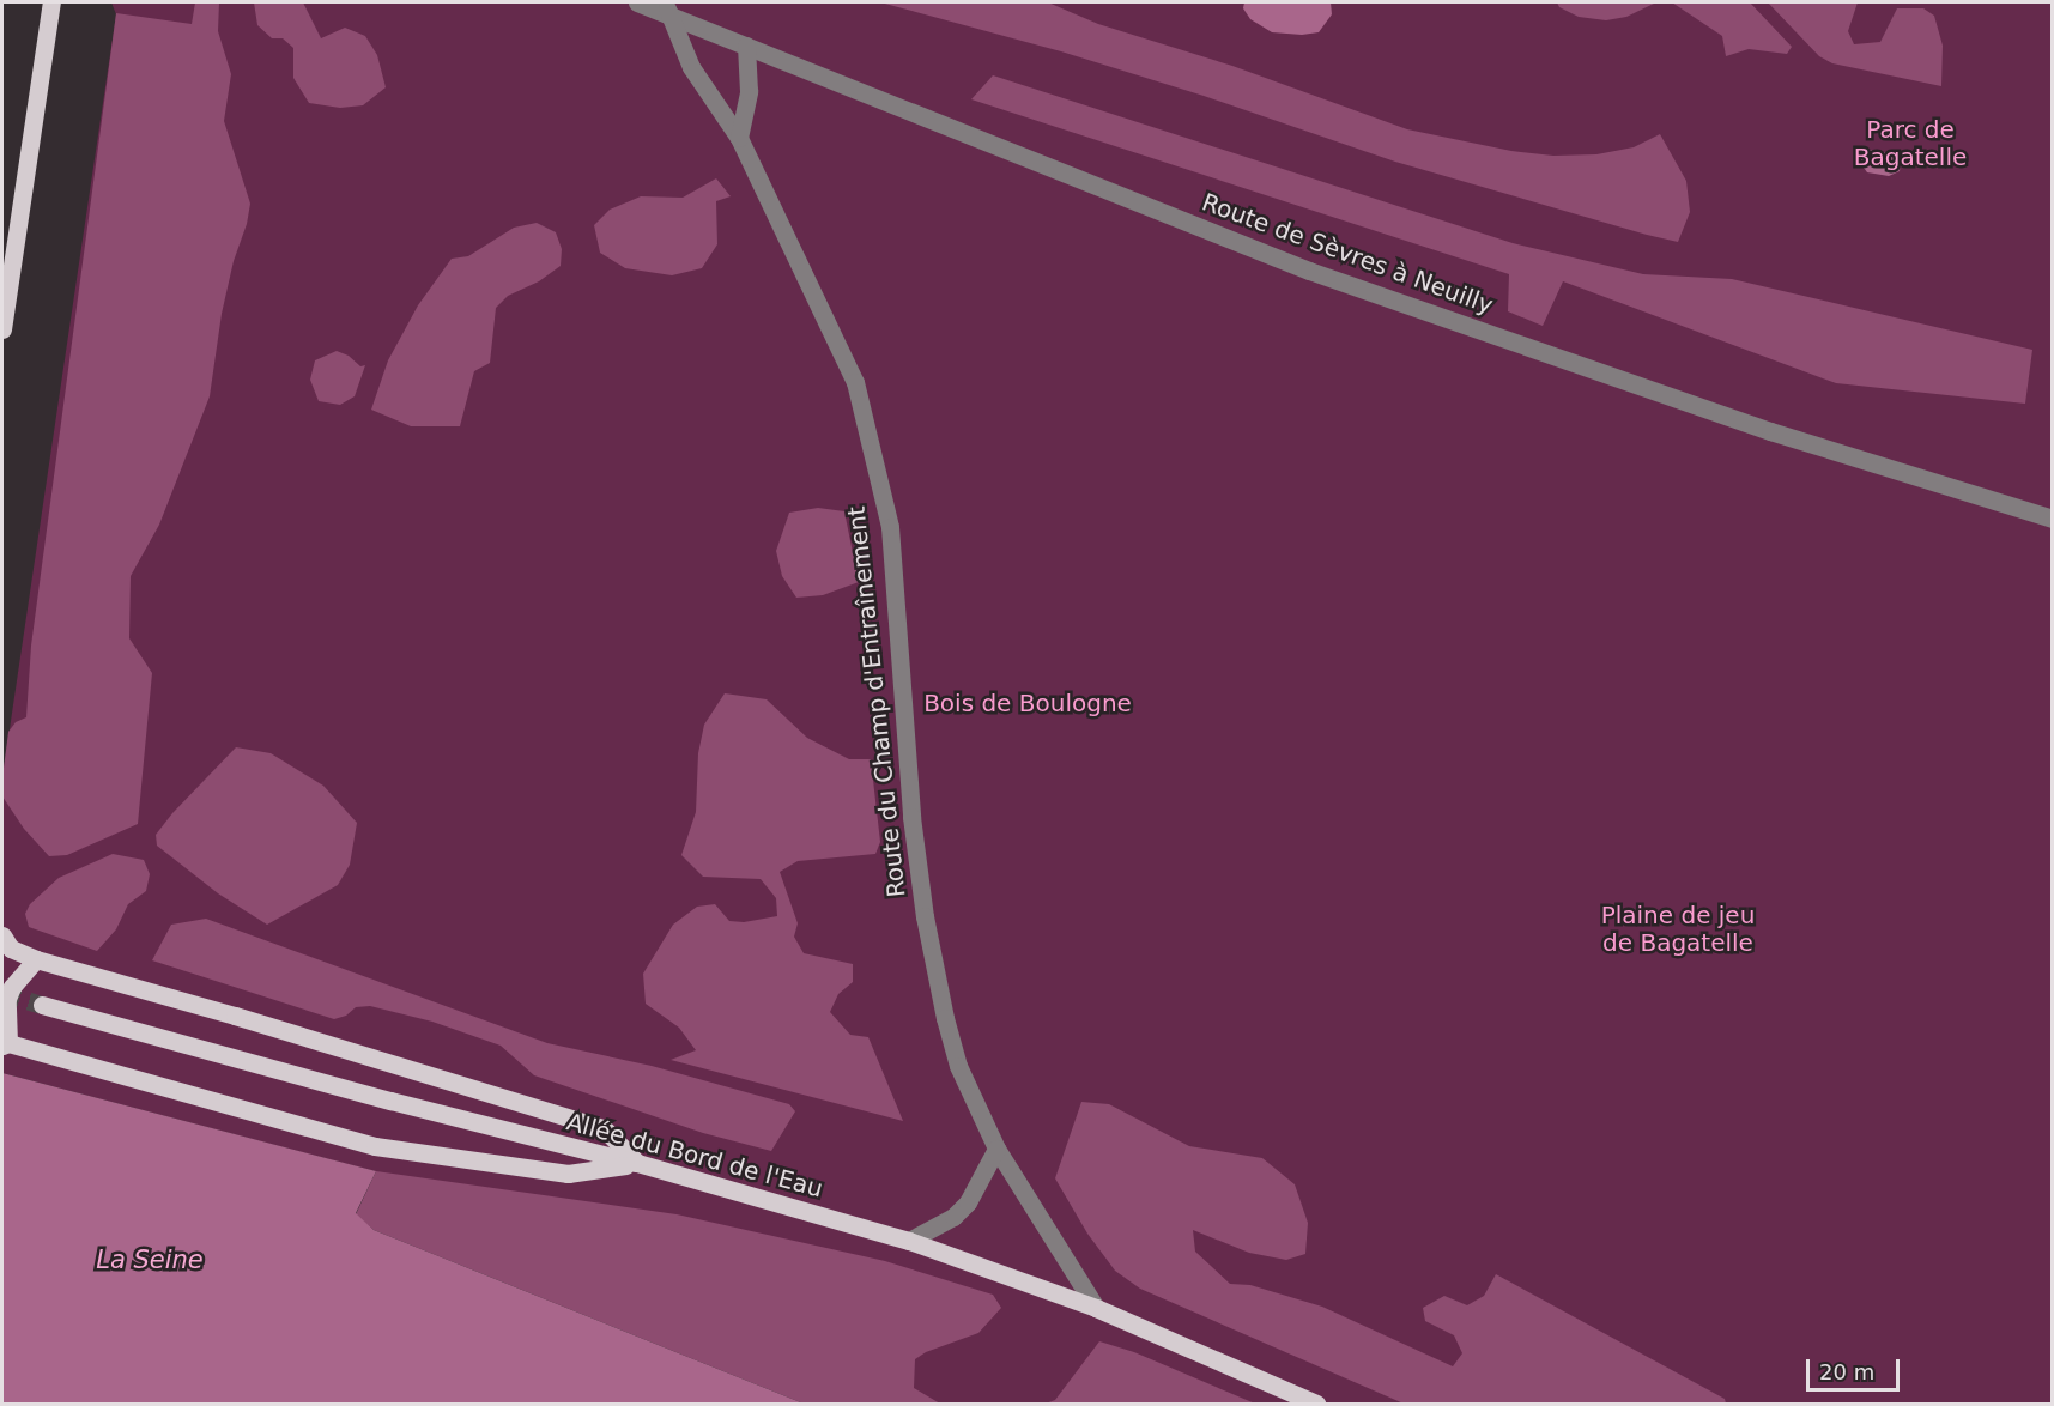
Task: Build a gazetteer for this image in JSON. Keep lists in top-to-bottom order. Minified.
{"streets":{"main road":["Allée du Bord de l'Eau"],"street":["Route de Sèvres à Neuilly","Route du Champ d'Entraînement"]},"crossings":[["Route de Sèvres à Neuilly","Route du Champ d'Entraînement"],["Route du Champ d'Entraînement","Allée du Bord de l'Eau"]],"water":["La Seine"],"parks":["Parc de Bagatelle","Bois de Boulogne","Plaine de jeu de Bagatelle"],"scale_bar":"20 m"}
